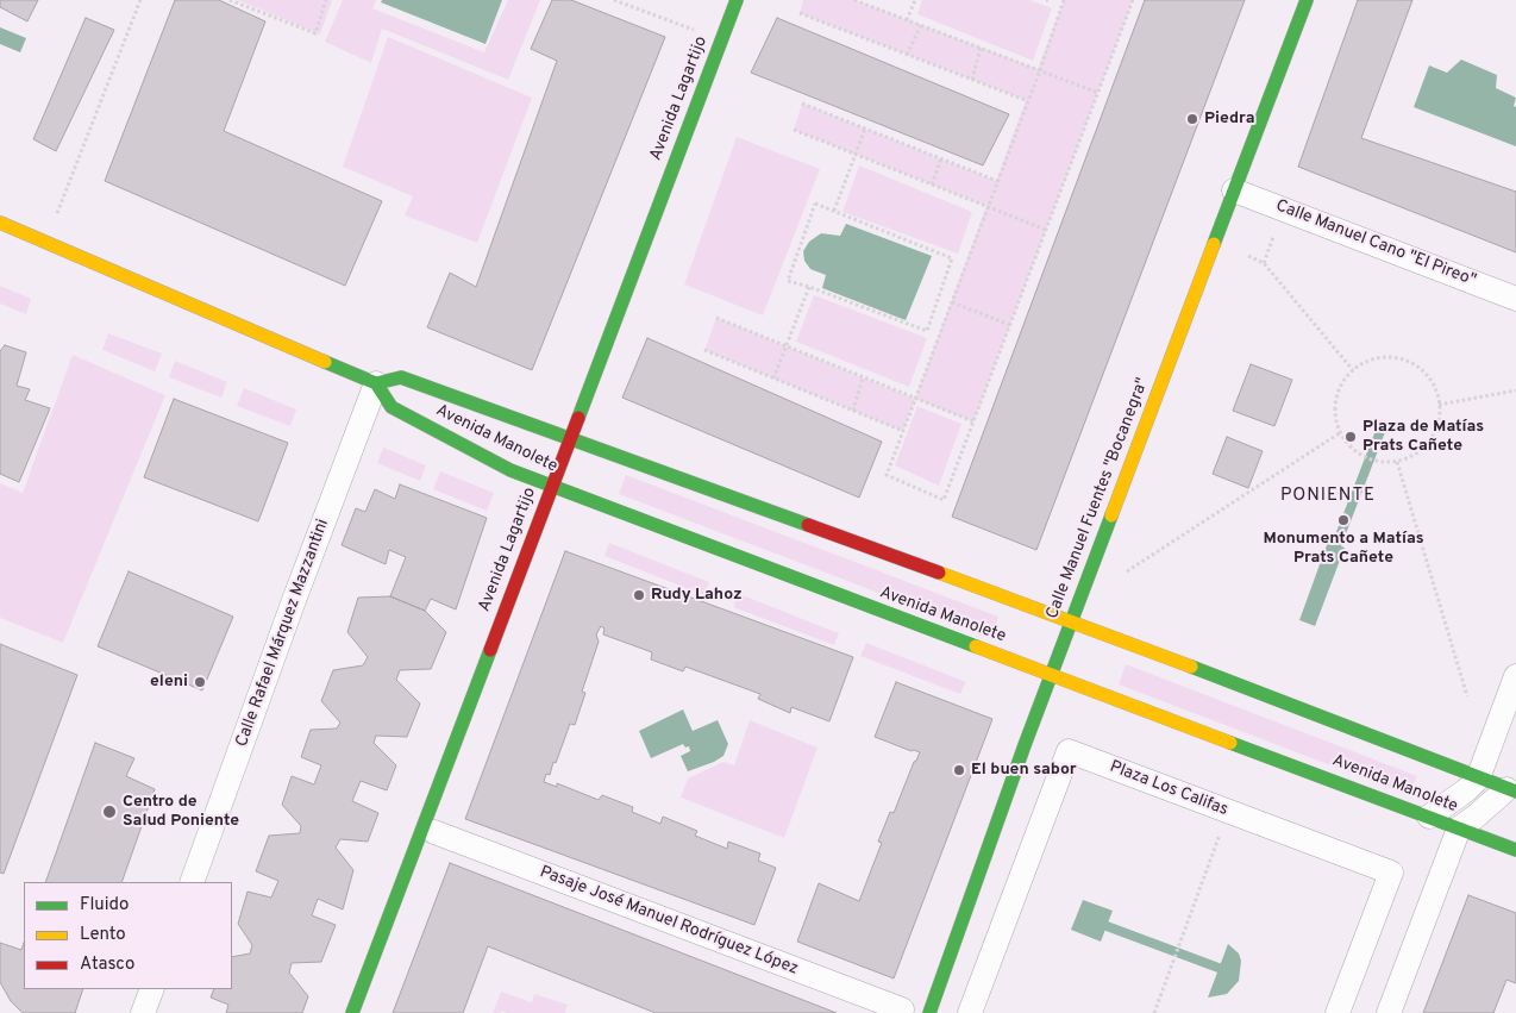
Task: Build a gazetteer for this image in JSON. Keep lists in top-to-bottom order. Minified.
{"streets":{"main road":["Avenida Lagartijo","Avenida Manolete","Calle Manuel Fuentes \"Bocanegra\""],"street":["Calle Manuel Cano \"El Pireo\"","Calle Rafael Márquez Mazzantini","Plaza Los Califas","Pasaje José Manuel Rodríguez López"]},"crossings":[["Avenida Lagartijo","Avenida Manolete"],["Calle Manuel Cano \"El Pireo\"","Calle Manuel Fuentes \"Bocanegra\""],["Avenida Manolete","Calle Manuel Fuentes \"Bocanegra\""],["Avenida Manolete","Calle Rafael Márquez Mazzantini"]],"districts":["PONIENTE"],"places":["Piedra","Plaza de Matías Prats Cañete","Monumento a Matías Prats Cañete","Rudy Lahoz","eleni","El buen sabor","Centro de Salud Poniente"],"legend":["Fluido","Lento","Atasco"]}
